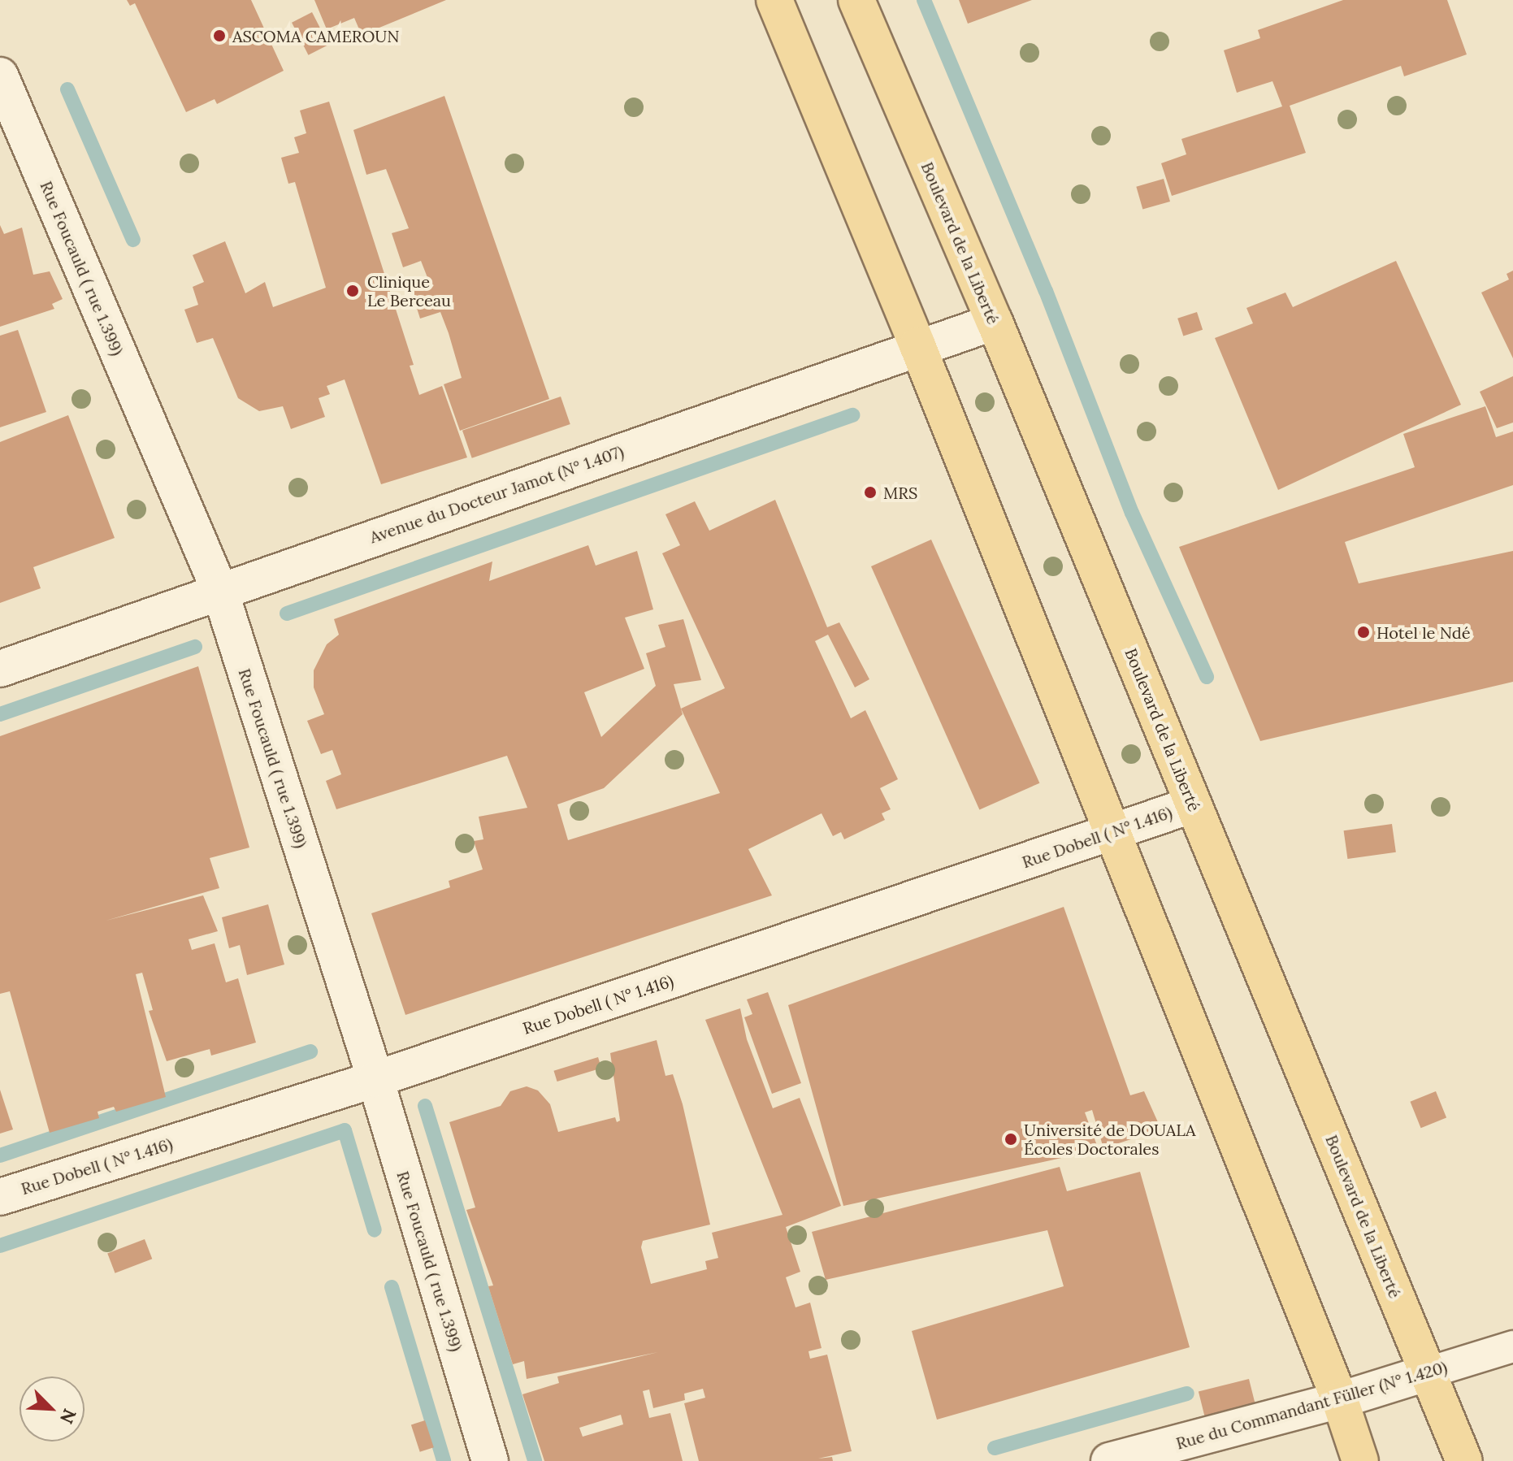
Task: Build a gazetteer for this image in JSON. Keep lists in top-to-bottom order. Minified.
{"streets":{"main road":["Boulevard de la Liberté"],"street":["Rue Foucauld ( rue 1.399)","Avenue du Docteur Jamot (N° 1.407)","Rue Dobell ( N° 1.416)","Rue du Commandant Füller (N° 1.420)"]},"crossings":[["Boulevard de la Liberté","Avenue du Docteur Jamot (N° 1.407)"],["Boulevard de la Liberté","Rue Dobell ( N° 1.416)"],["Boulevard de la Liberté","Rue du Commandant Füller (N° 1.420)"],["Rue Foucauld ( rue 1.399)","Avenue du Docteur Jamot (N° 1.407)"],["Rue Foucauld ( rue 1.399)","Rue Dobell ( N° 1.416)"]],"places":["ASCOMA CAMEROUN","Clinique Le Berceau","MRS","Hotel le Ndé","Université de DOUALA Écoles Doctorales"],"north":"bottom right"}
